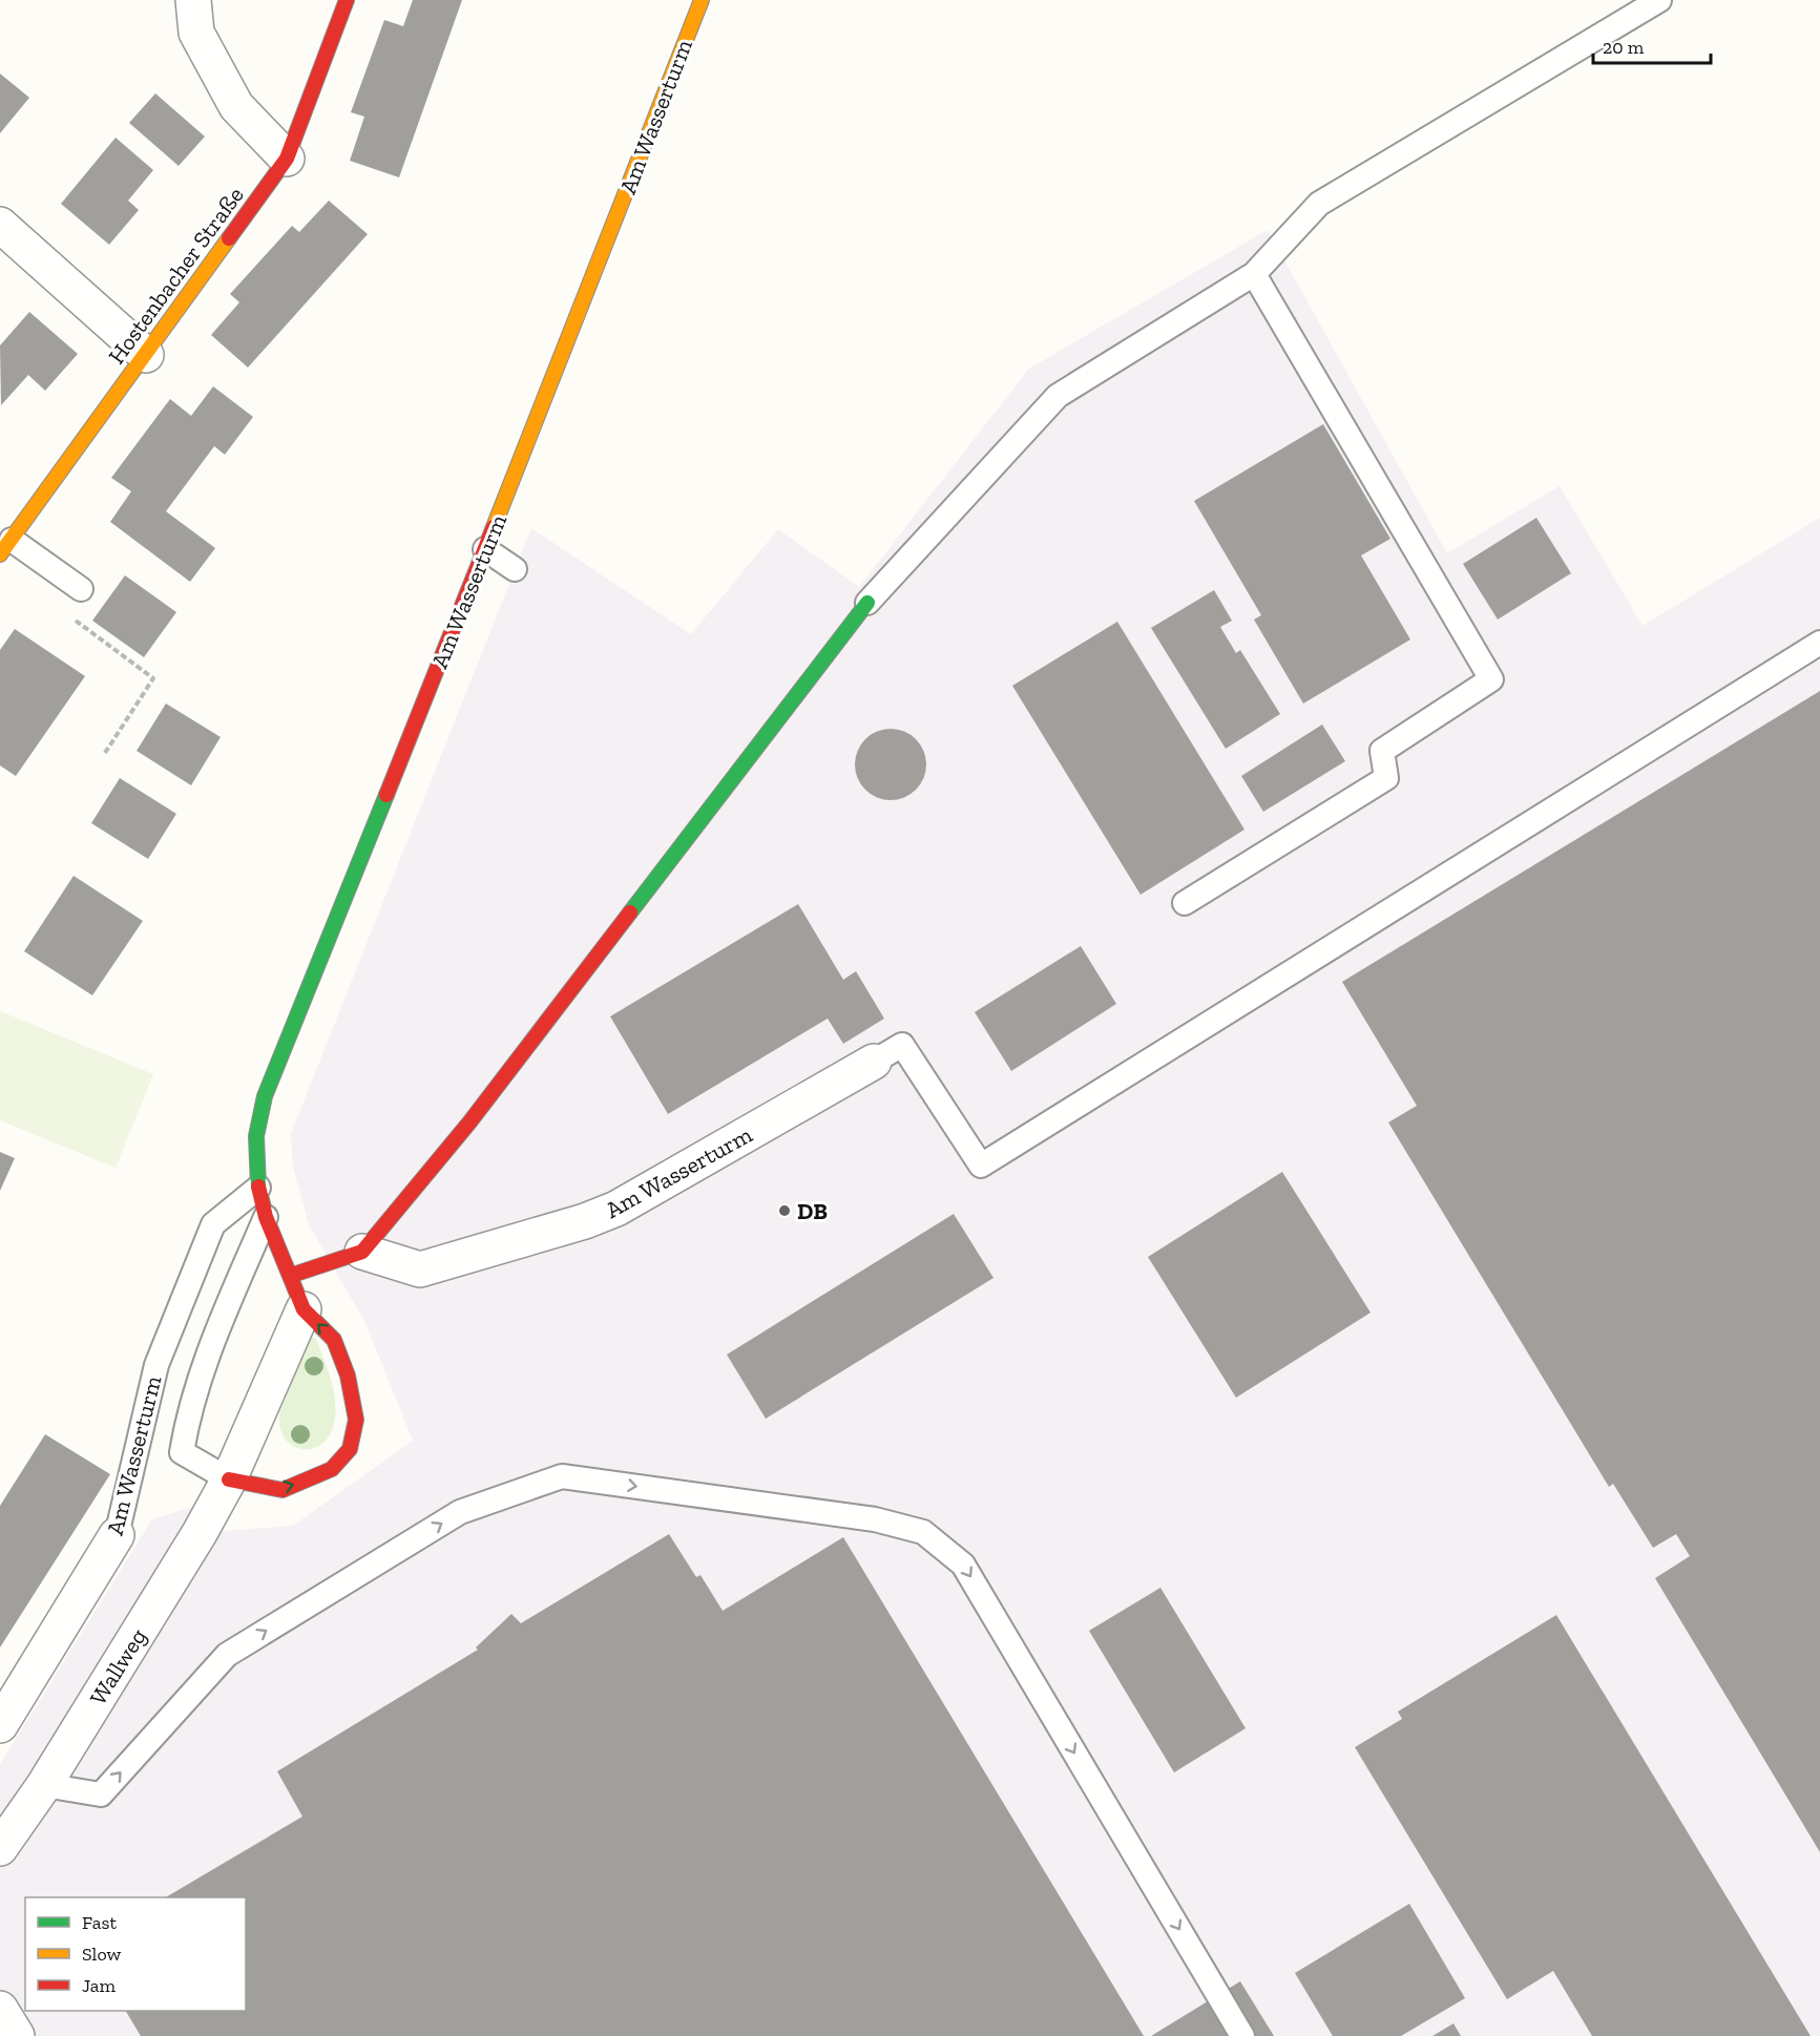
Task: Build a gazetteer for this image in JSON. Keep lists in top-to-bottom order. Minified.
{"streets":{"street":["Am Wasserturm","Hostenbacher Straße","Wallweg"]},"crossings":[["Am Wasserturm","Wallweg"]],"places":["DB"],"legend":["Fast","Slow","Jam"],"scale_bar":"20 m"}
